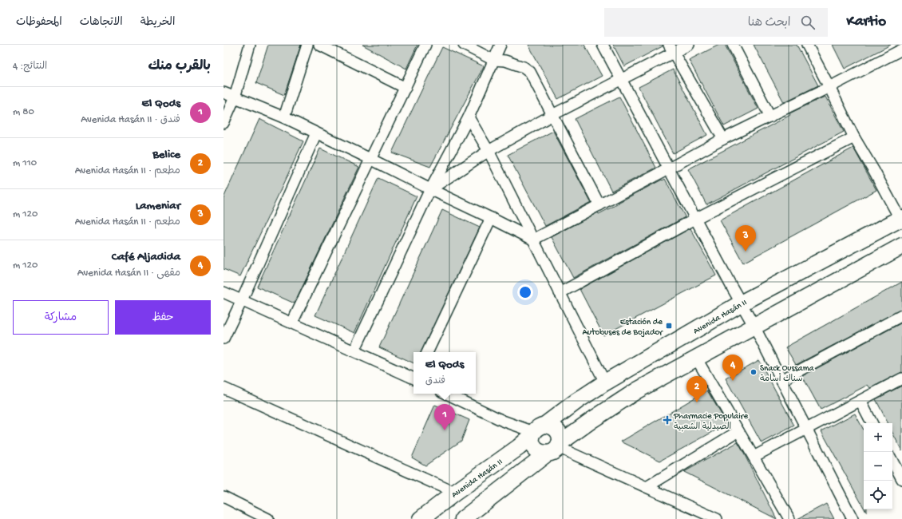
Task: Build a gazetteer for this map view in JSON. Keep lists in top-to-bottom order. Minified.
{"streets":{"main road":["Avenida Hasán II"]},"places":{"transit":["Estación de Autobuses de Bojador"],"other":["Snack Oussama سناك أسامة"],"health":["Pharmacie Populaire الصيدلية الشعبية"]},"page":{"header":"Kartio","search":"ابحث هنا","nav":["الخريطة","الاتجاهات","المحفوظات"],"heading":["بالقرب منك","النتائج: 4"],"list":[{"mark":"1","name":"El Qods","note":"فندق · Avenida Hasán II","value":"80 m"},{"mark":"2","name":"Belice","note":"مطعم · Avenida Hasán II","value":"110 m"},{"mark":"3","name":"Lameniar","note":"مطعم · Avenida Hasán II","value":"120 m"},{"mark":"4","name":"Café Aljadida","note":"مقهى · Avenida Hasán II","value":"120 m"}],"pins":["3","4","2","1"],"buttons":["حفظ","مشاركة"],"popup":["El Qods","فندق"],"map_buttons":["+","−"]}}
